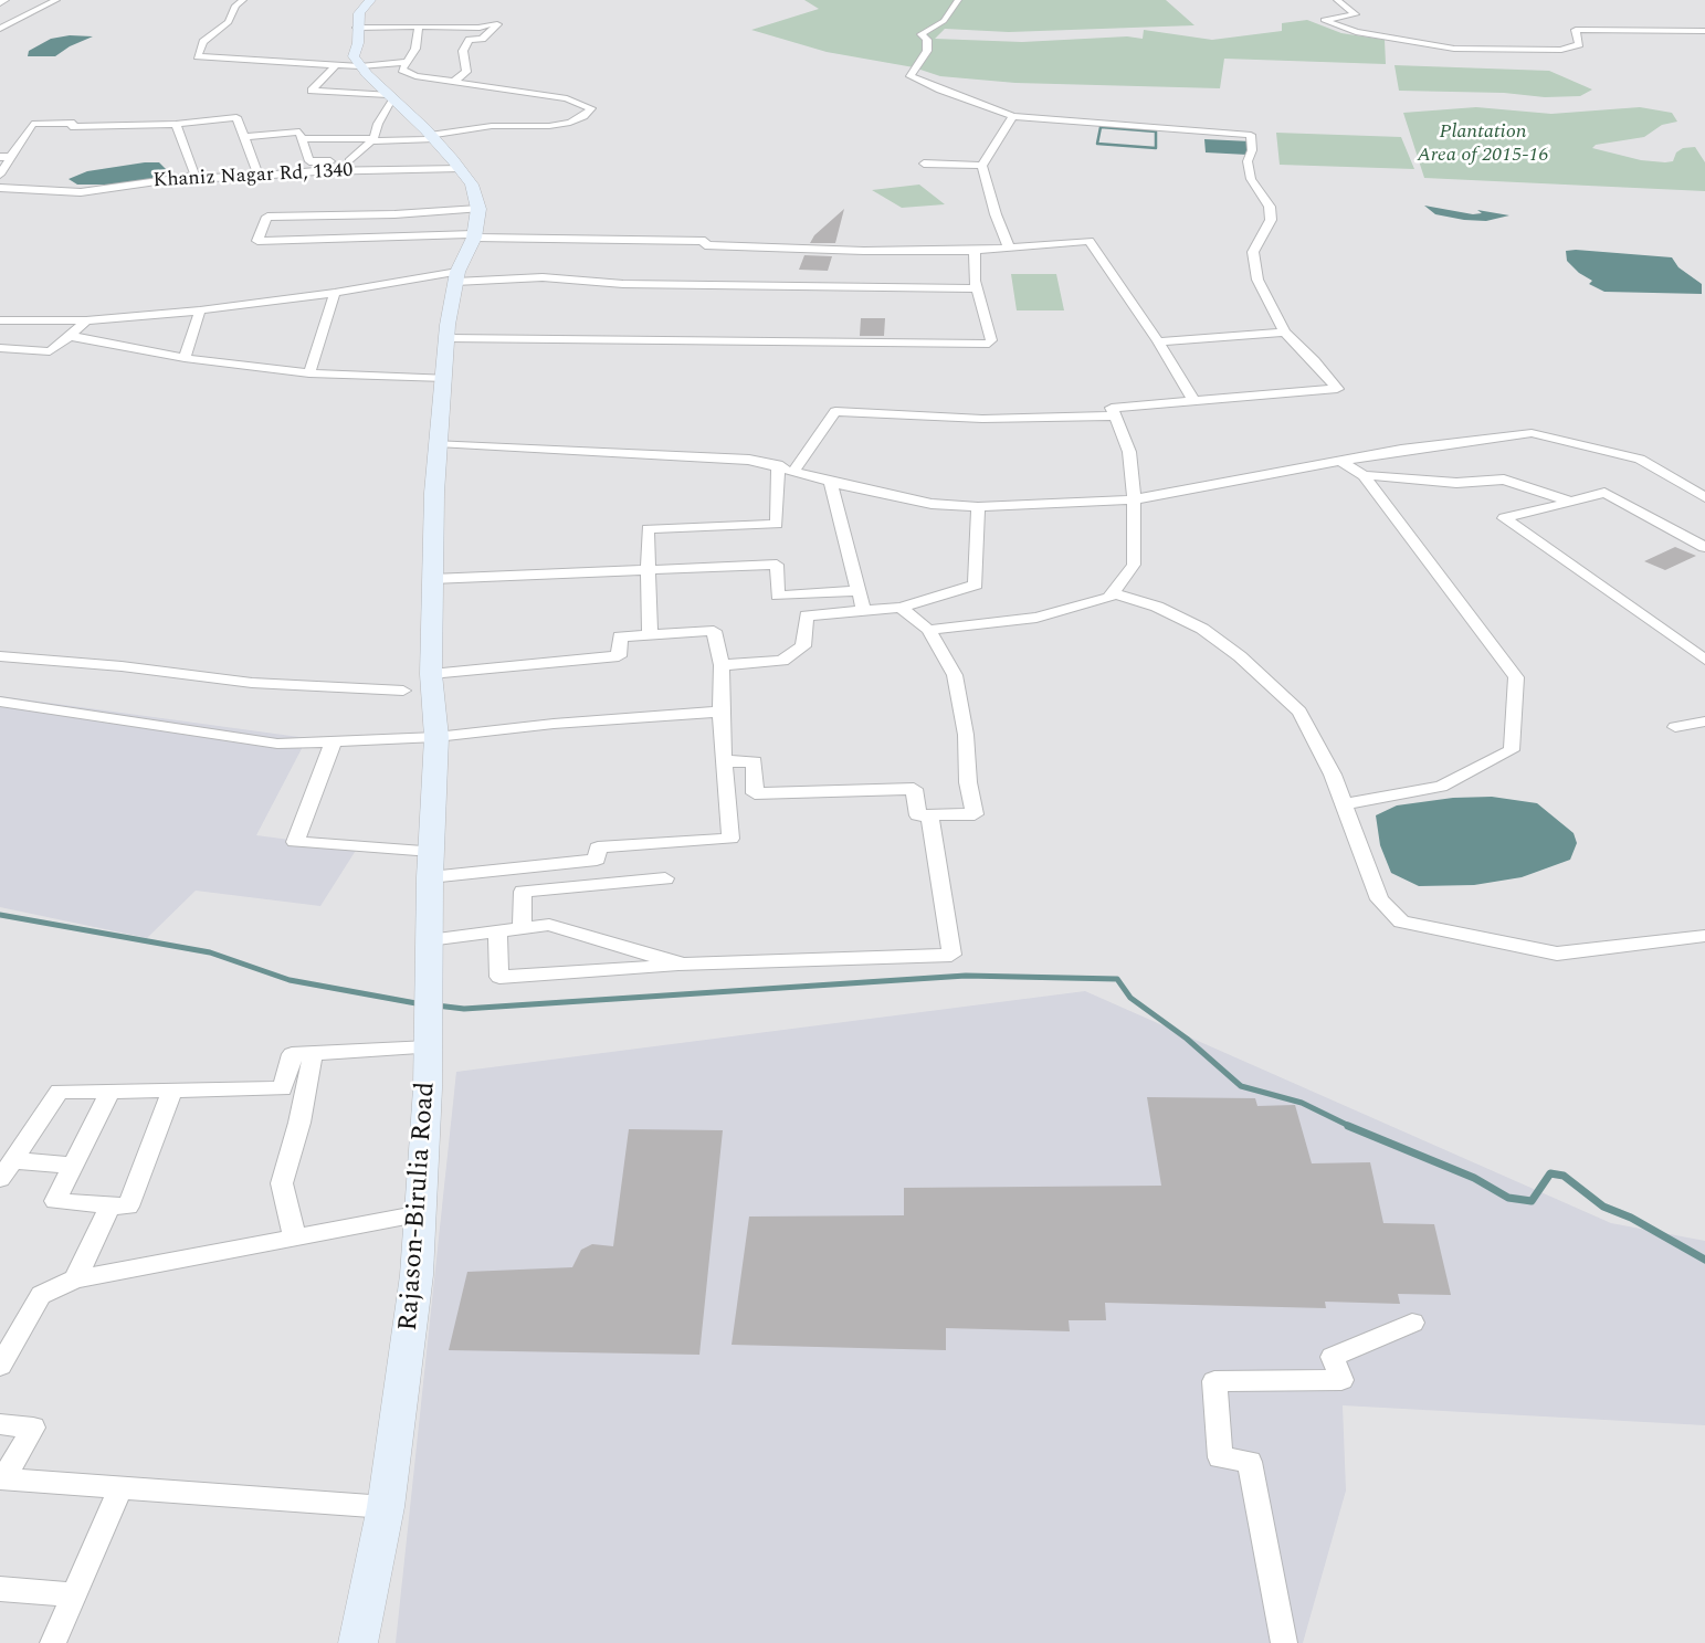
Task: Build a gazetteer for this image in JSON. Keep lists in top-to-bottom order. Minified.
{"streets":{"street":["Khaniz Nagar Rd, 1340","Rajason-Birulia Road"]},"parks":["Plantation Area of 2015-16"]}
